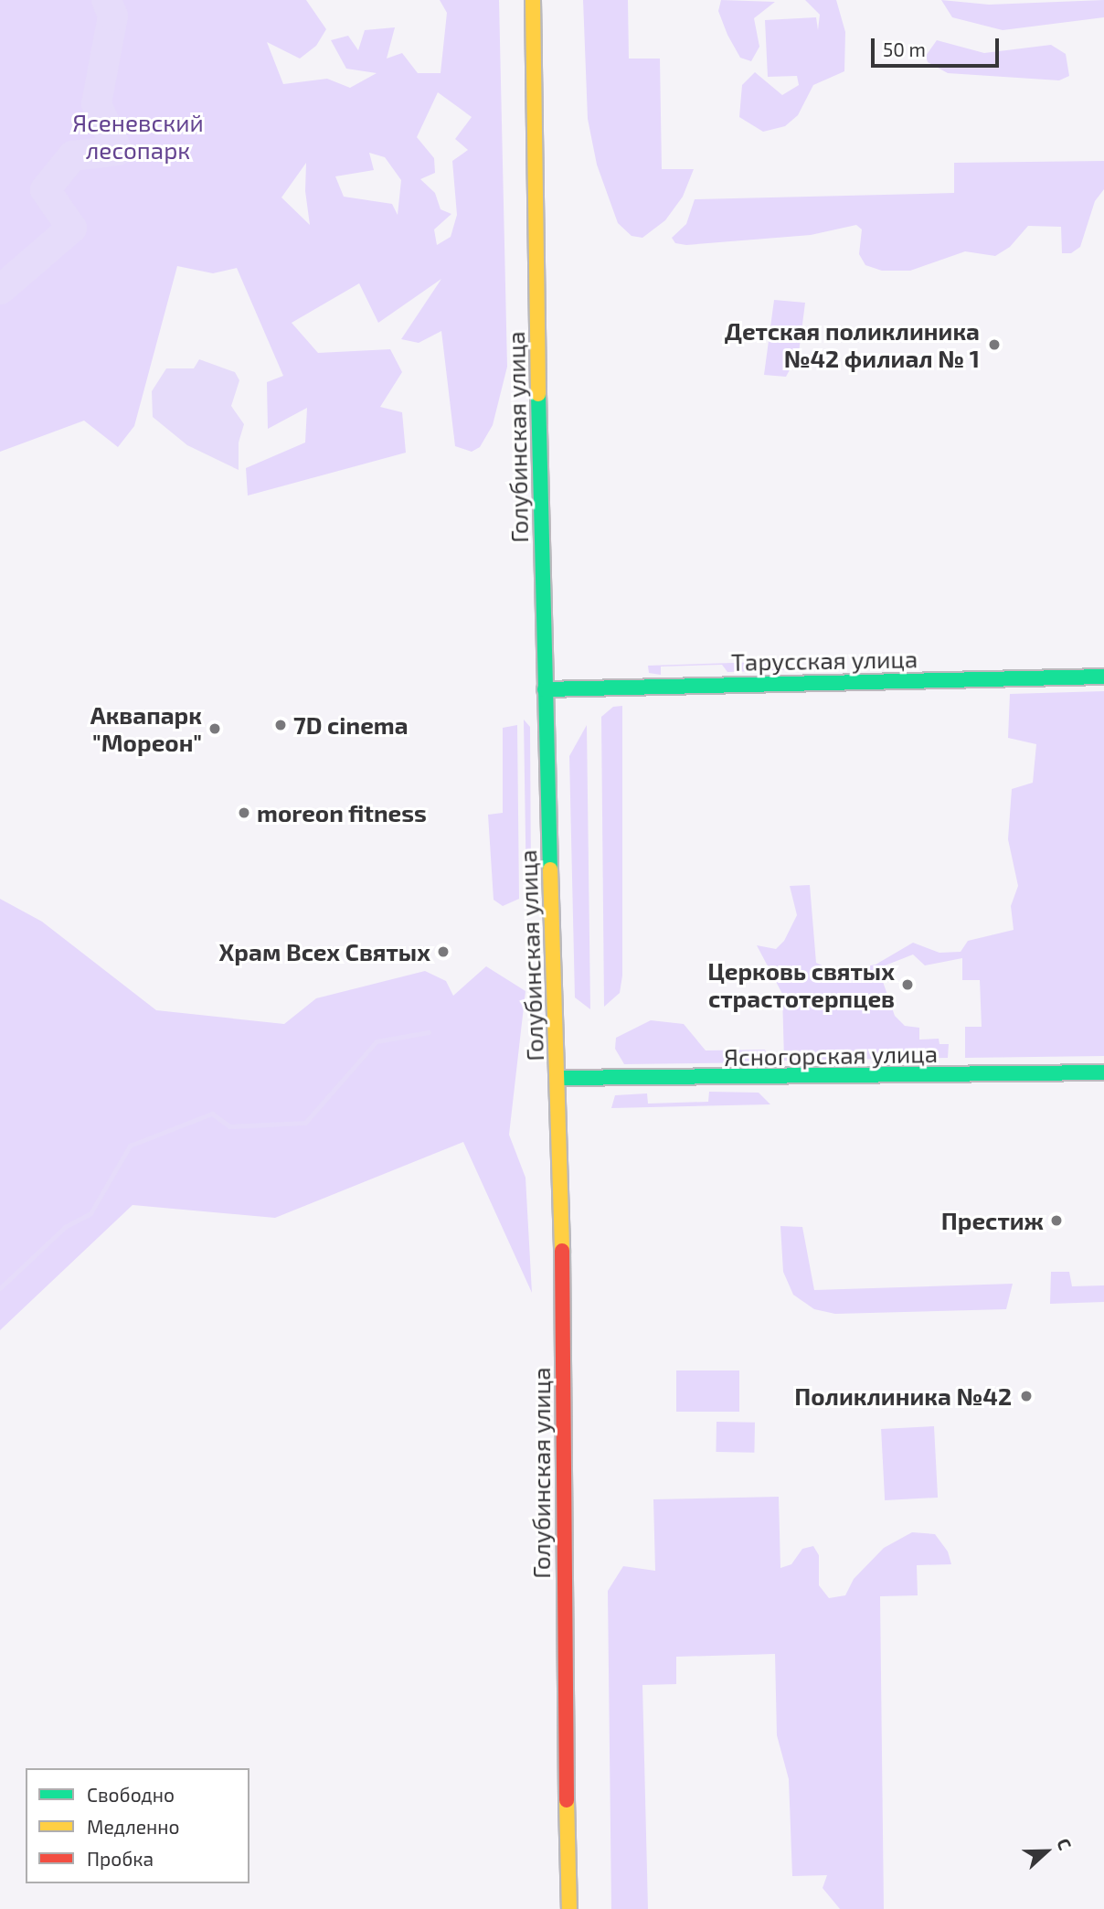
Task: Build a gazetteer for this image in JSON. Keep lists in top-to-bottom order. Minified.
{"streets":{"main road":["Голубинская улица","Тарусская улица","Ясногорская улица"]},"crossings":[["Голубинская улица","Тарусская улица"],["Голубинская улица","Ясногорская улица"]],"parks":["Ясеневский лесопарк"],"places":["Детская поликлиника №42 филиал № 1","7D cinema","Аквапарк \"Мореон\"","moreon fitness","Храм Всех Святых","Церковь святых страстотерпцев","Престиж","Поликлиника №42"],"legend":["Свободно","Медленно","Пробка"],"scale_bar":"50 m","north":"right"}
